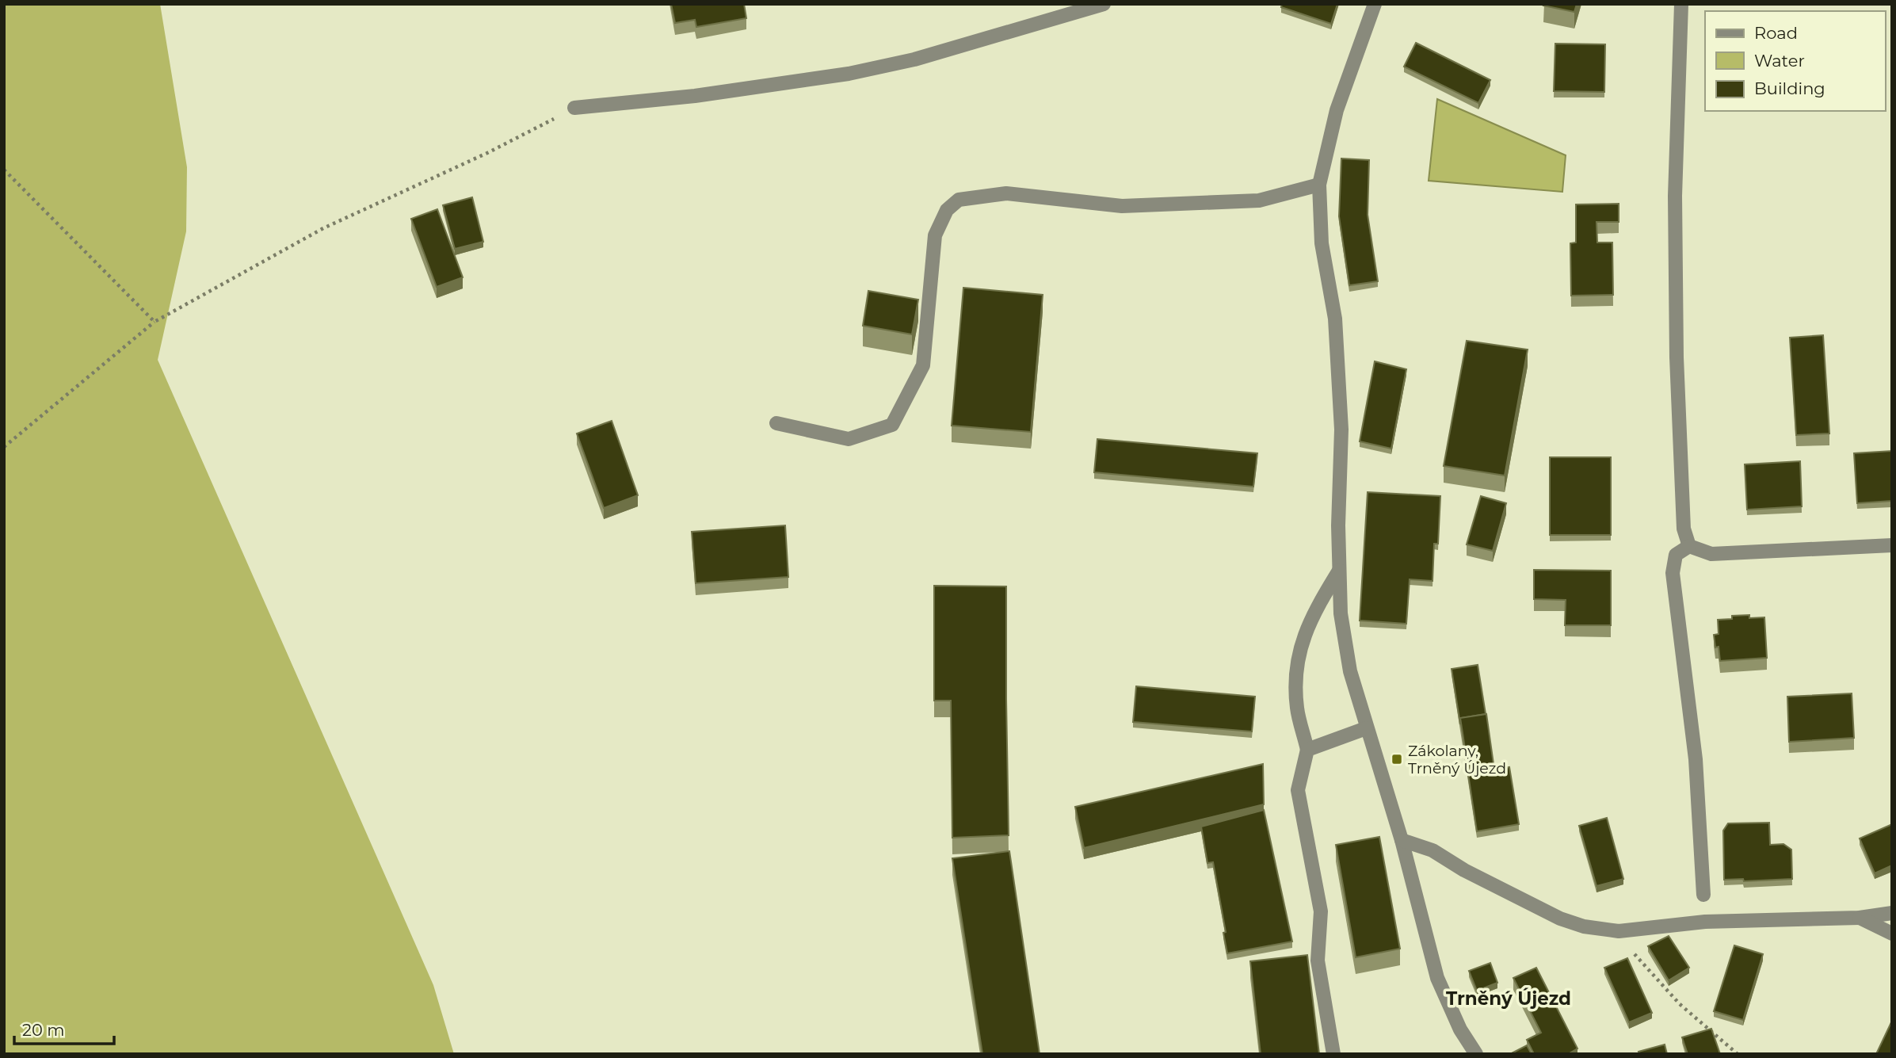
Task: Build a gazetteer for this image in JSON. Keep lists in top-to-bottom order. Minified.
{"districts":["Trněný Újezd"],"places":{"transit":["Zákolany, Trněný Újezd"]},"legend":["Road","Water","Building"],"scale_bar":"20 m"}
